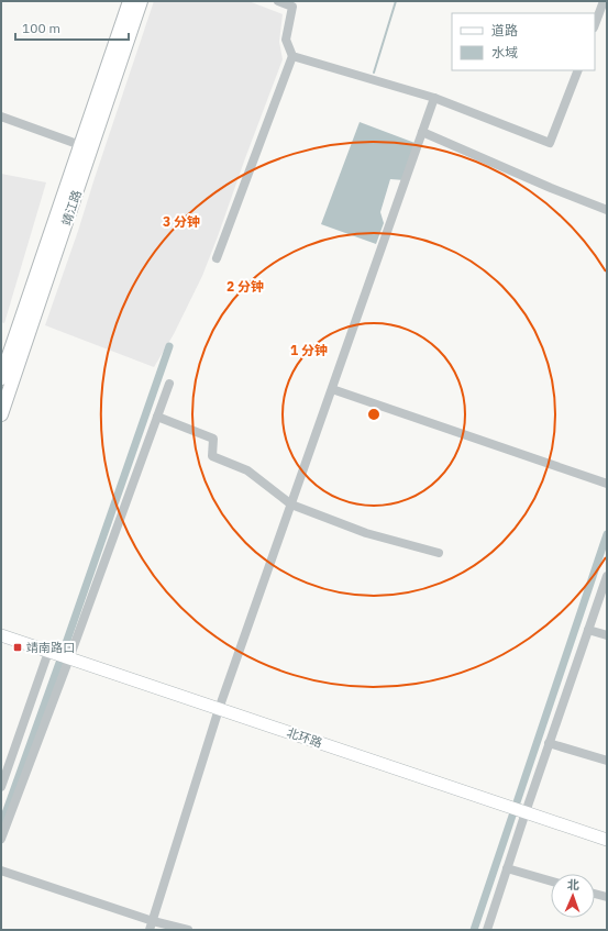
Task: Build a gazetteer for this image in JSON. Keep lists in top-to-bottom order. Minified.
{"streets":{"main road":["靖江路","北环路"]},"places":{"transit":["靖南路口"]},"legend":["道路","水域"],"scale_bar":"100 m","north":"top","rings":["3 分钟","2 分钟","1 分钟"]}
